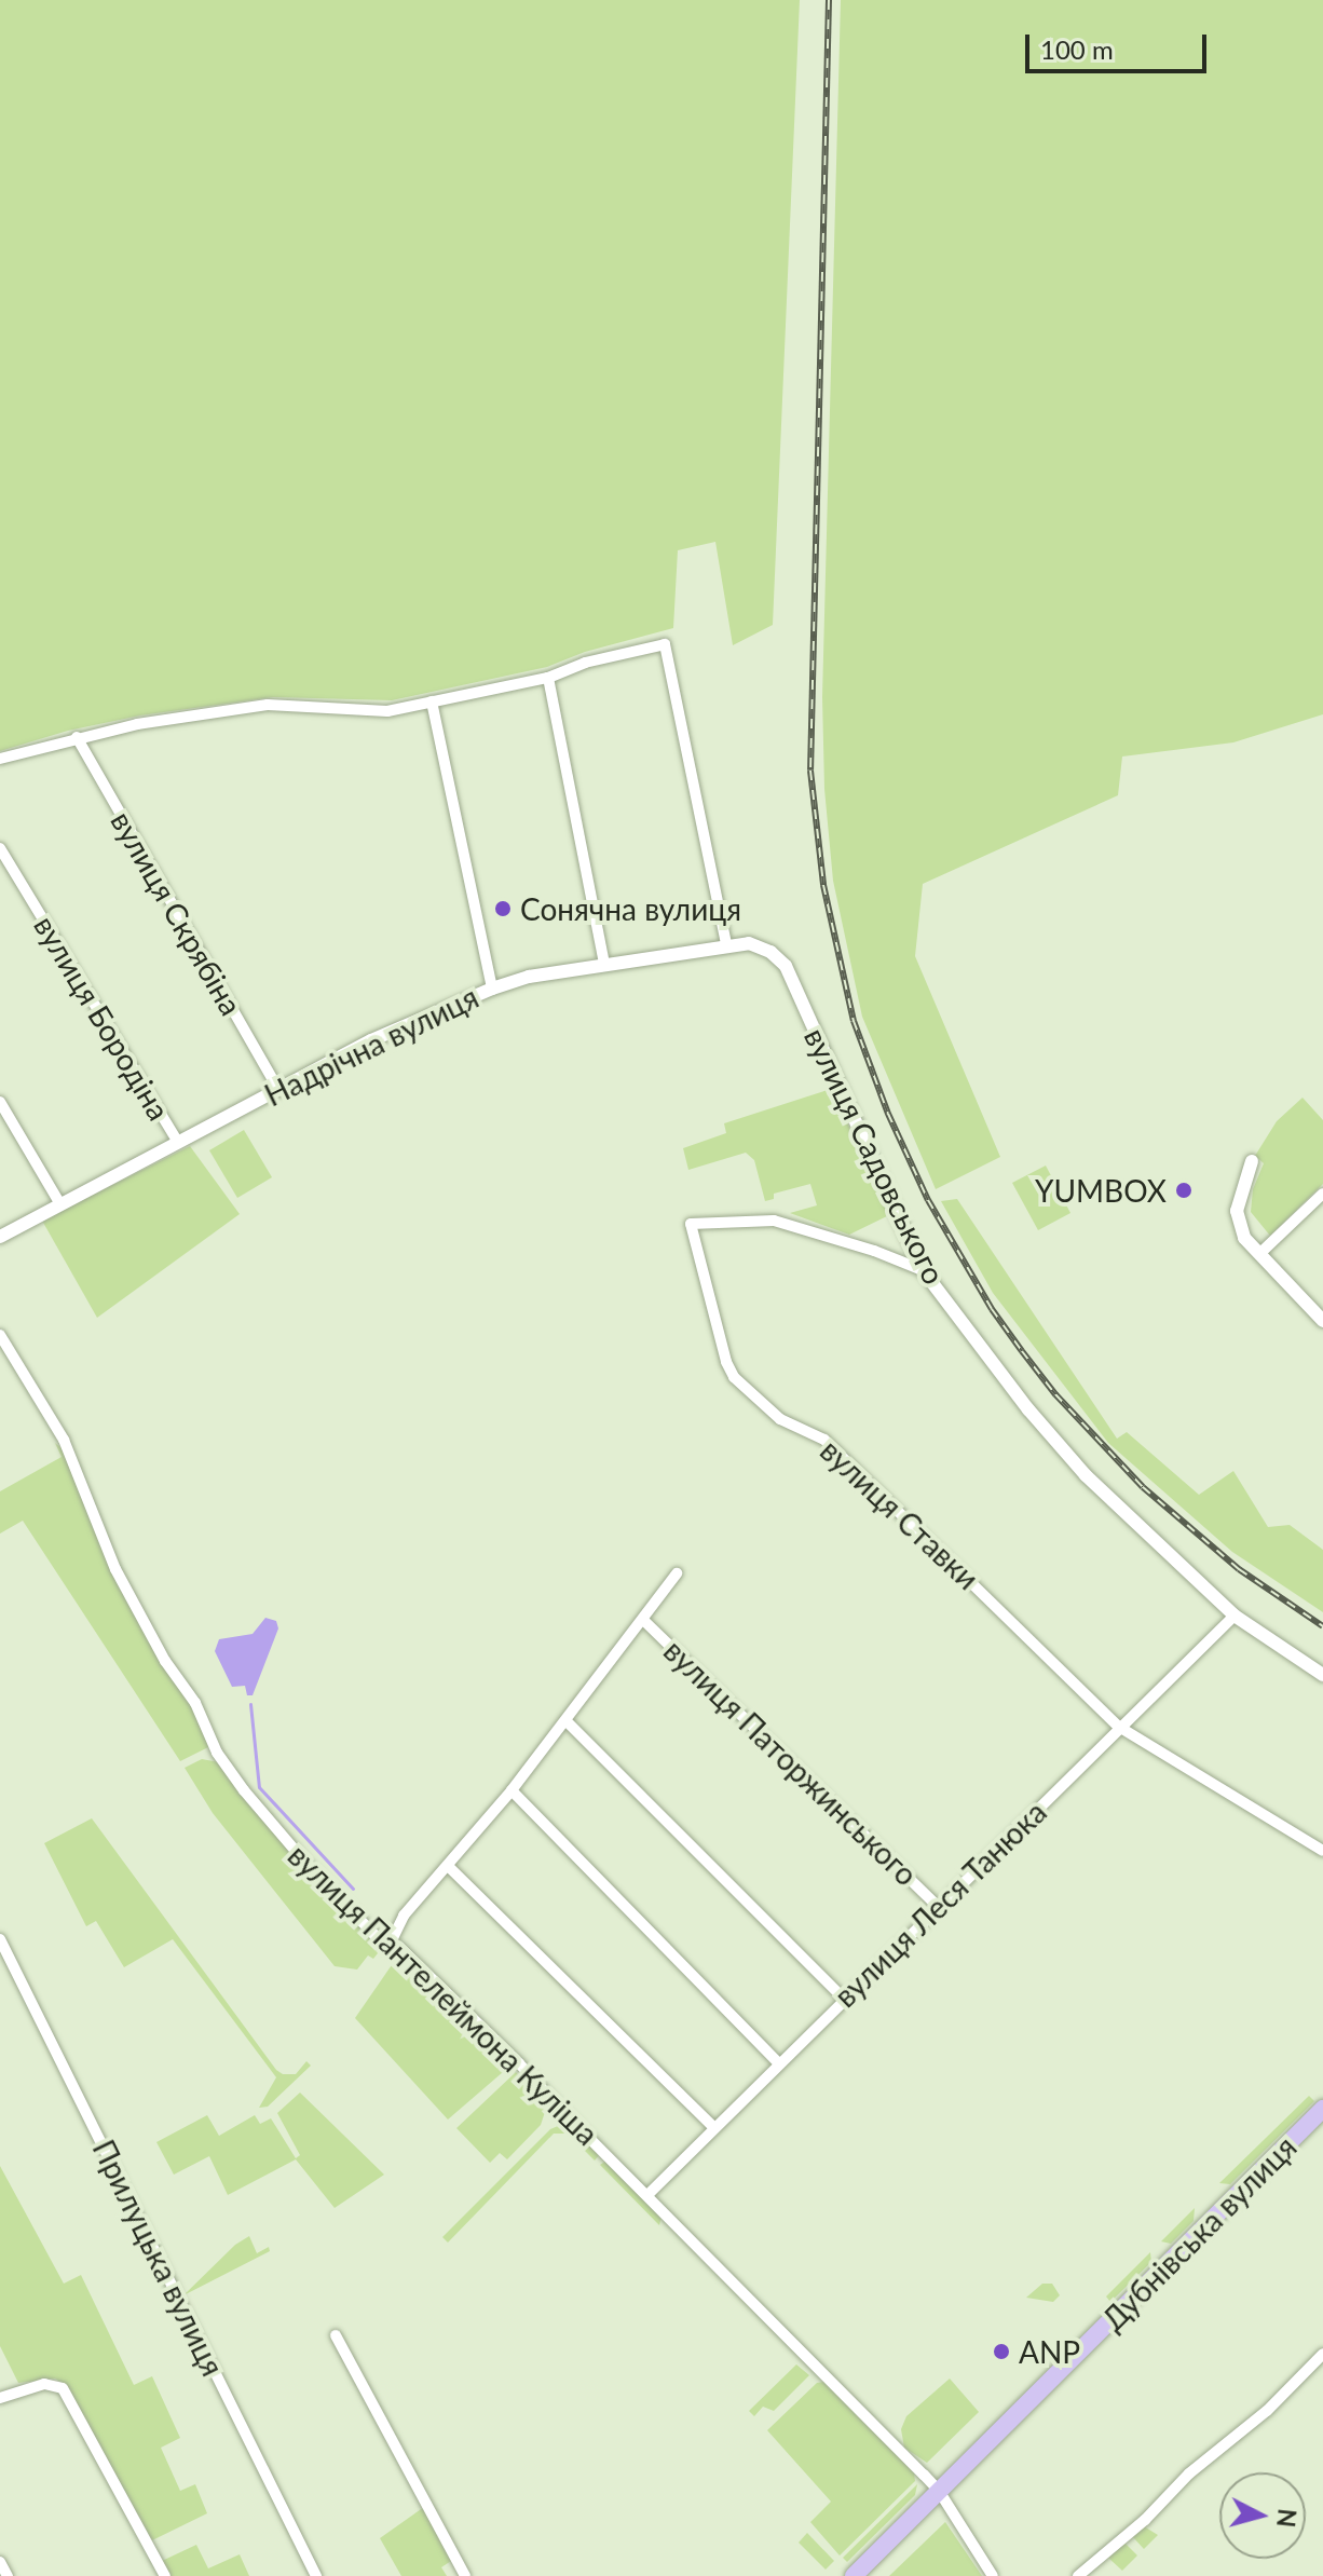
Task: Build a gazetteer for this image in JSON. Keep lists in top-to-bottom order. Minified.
{"streets":{"main road":["Дубнівська вулиця"],"street":["вулиця Скрябіна","вулиця Бородіна","Надрічна вулиця","вулиця Садовського","вулиця Ставки","вулиця Паторжинського","вулиця Леся Танюка","вулиця Пантелеймона Куліша","Прилуцька вулиця"]},"crossings":[["вулиця Скрябіна","Надрічна вулиця"],["вулиця Бородіна","Надрічна вулиця"],["Надрічна вулиця","вулиця Садовського"],["вулиця Садовського","вулиця Ставки"],["вулиця Садовського","вулиця Леся Танюка"],["вулиця Ставки","вулиця Леся Танюка"],["вулиця Паторжинського","вулиця Леся Танюка"],["вулиця Леся Танюка","вулиця Пантелеймона Куліша"],["вулиця Пантелеймона Куліша","Дубнівська вулиця"]],"places":["Сонячна вулиця","YUMBOX","ANP"],"scale_bar":"100 m","north":"right"}
